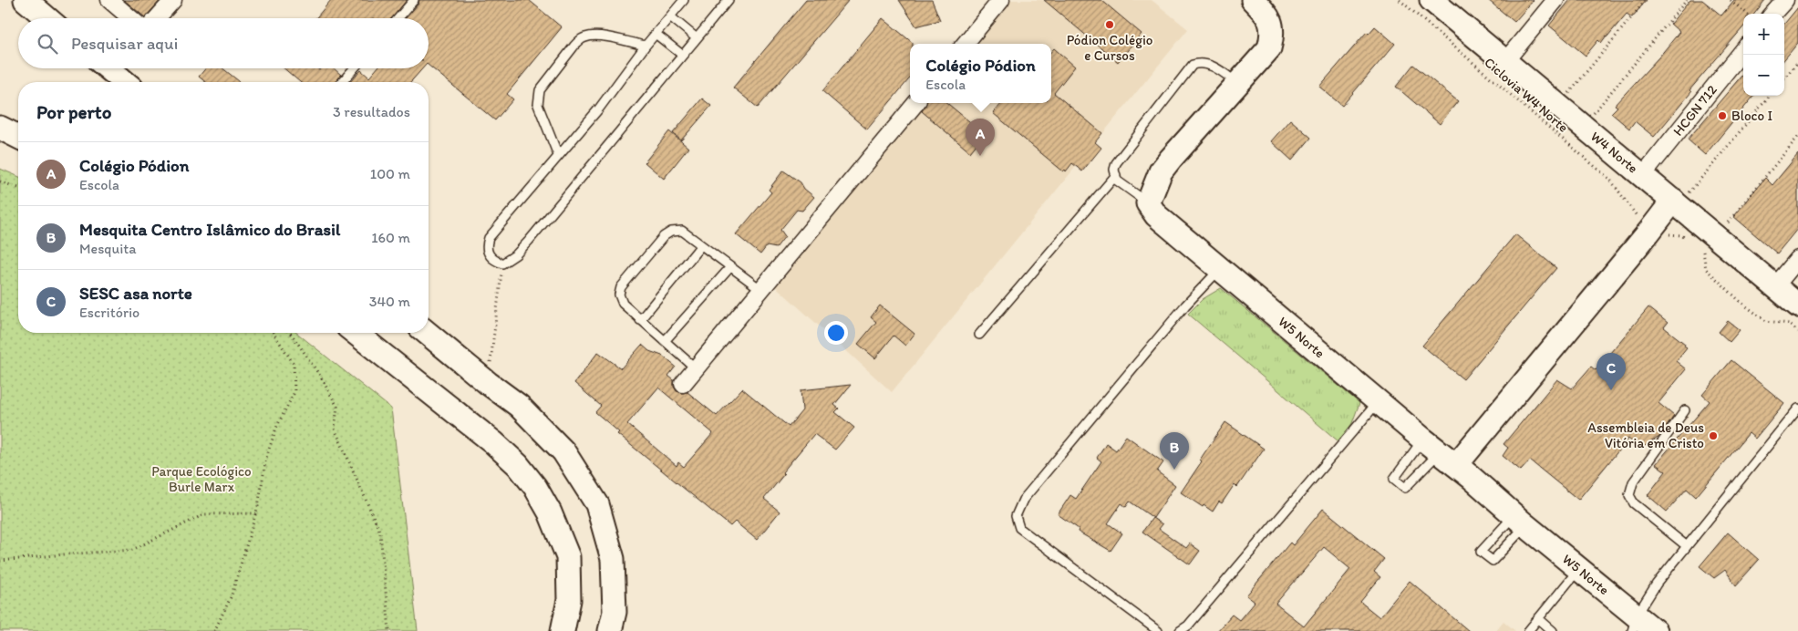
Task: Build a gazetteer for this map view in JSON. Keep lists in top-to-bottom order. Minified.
{"streets":{"main road":["W4 Norte","W5 Norte"],"street":["HCGN 712"],"path":["Ciclovia W4 Norte"]},"crossings":[["HCGN 712","W4 Norte"]],"parks":["Parque Ecológico Burle Marx"],"places":["Pódion Colégio e Cursos","Bloco I","Assembleia de Deus Vitória em Cristo"],"page":{"map_buttons":["+","−"],"search":"Pesquisar aqui","popup":["Colégio Pódion","Escola"],"heading":["Por perto","3 resultados"],"pins":["A","C","B"],"list":[{"mark":"A","name":"Colégio Pódion","note":"Escola","value":"100 m"},{"mark":"B","name":"Mesquita Centro Islâmico do Brasil","note":"Mesquita","value":"160 m"},{"mark":"C","name":"SESC asa norte","note":"Escritório","value":"340 m"}]}}
